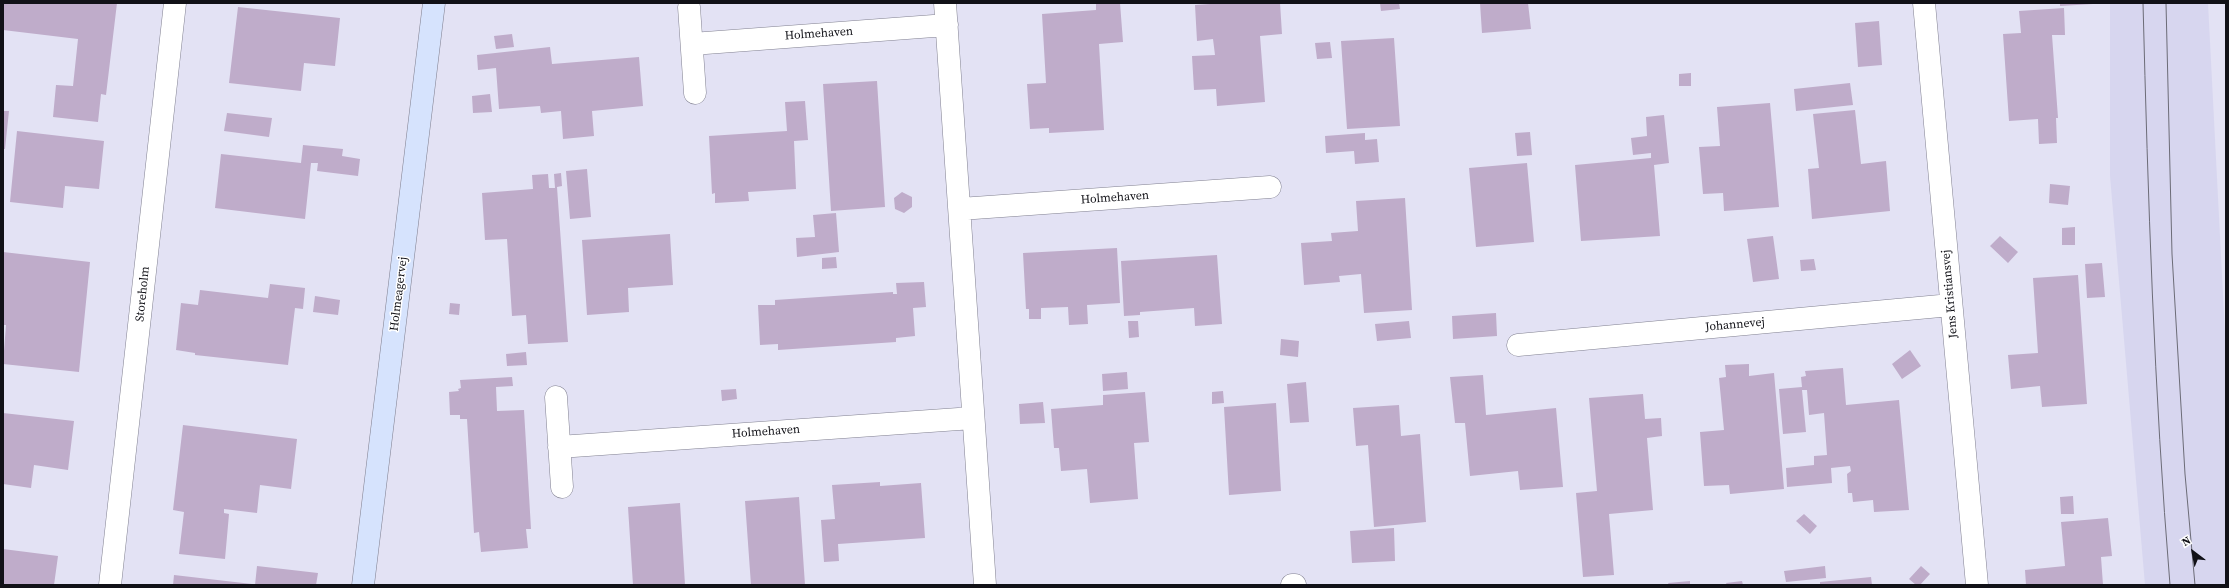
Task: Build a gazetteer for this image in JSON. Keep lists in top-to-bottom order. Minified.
{"streets":{"street":["Holmehaven","Storeholm","Holmeagervej","Jens Kristiansvej","Johannevej"]},"crossings":[["Jens Kristiansvej","Johannevej"]],"north":"top left"}
